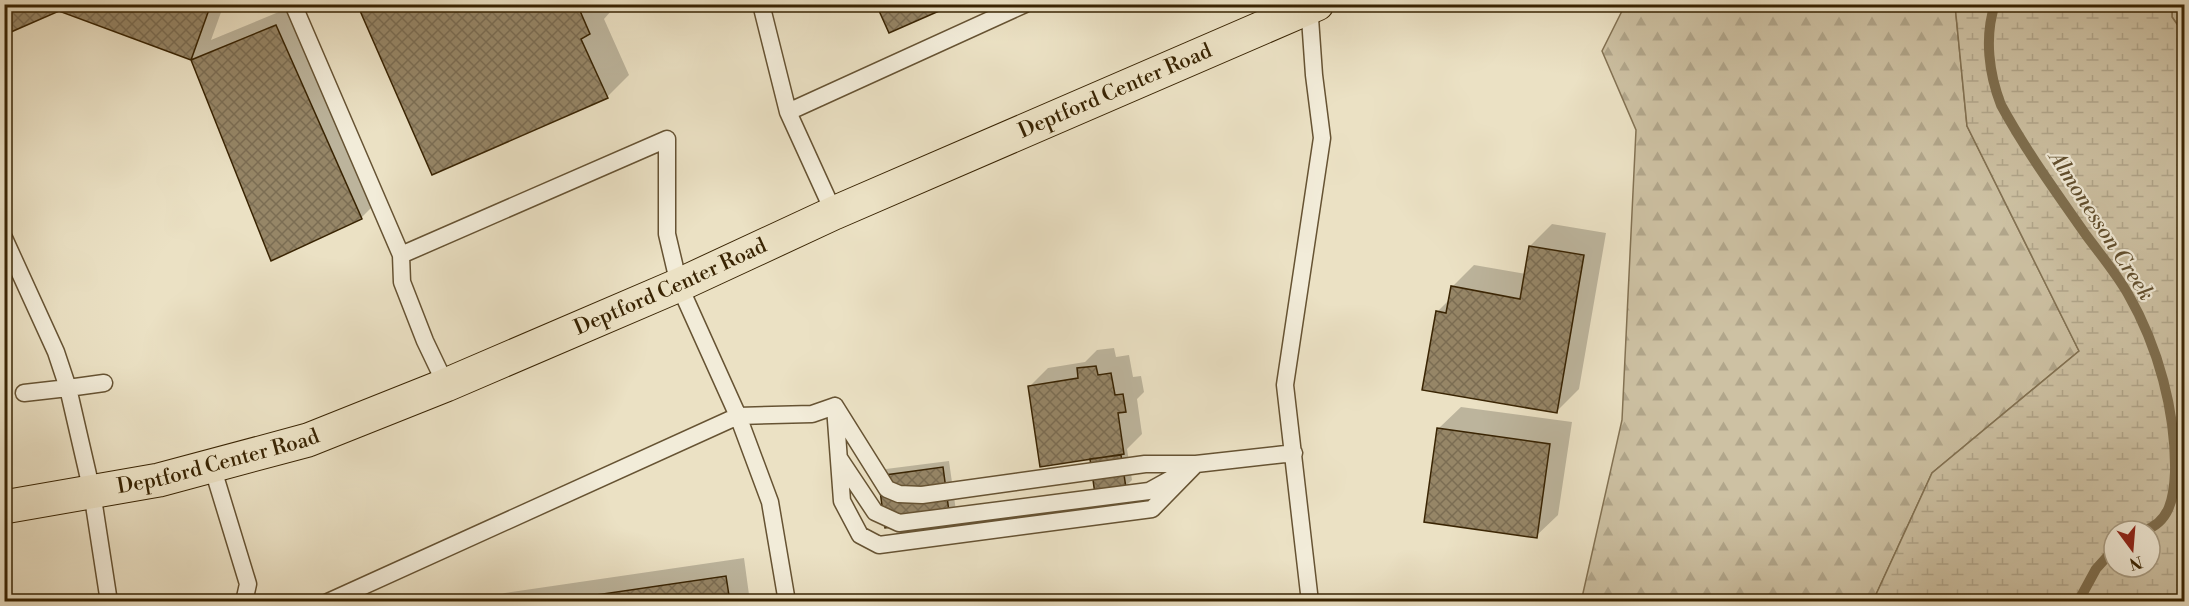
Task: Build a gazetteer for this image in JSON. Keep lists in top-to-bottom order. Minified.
{"streets":{"main road":["Deptford Center Road"]},"water":["Almonesson Creek"],"north":"bottom"}
